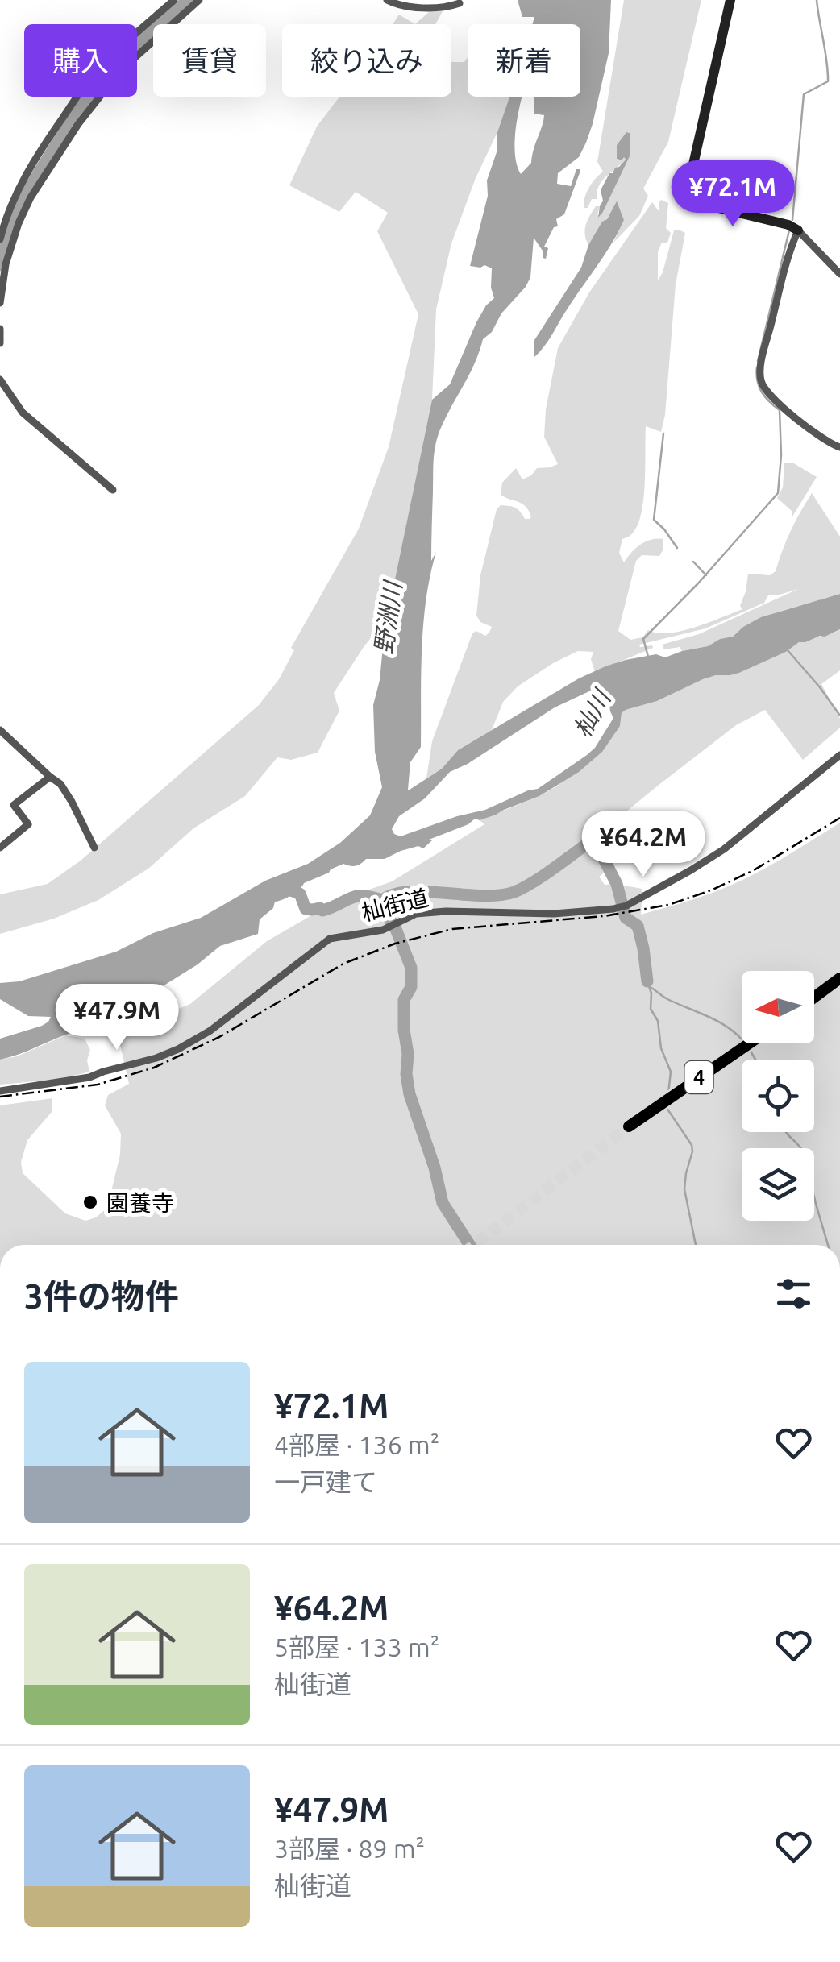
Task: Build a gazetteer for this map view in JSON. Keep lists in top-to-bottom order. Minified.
{"streets":{"main road":["4"],"street":["杣街道"]},"water":["野洲川","杣川"],"places":["園養寺"],"north":"left","page":{"chip":["購入","賃貸","絞り込み","新着"],"price":["¥72.1M","¥64.2M","¥47.9M"],"heading":"3件の物件","list":[{"name":"¥72.1M","note":"4部屋 · 136 m² · 一戸建て"},{"name":"¥64.2M","note":"5部屋 · 133 m² · 杣街道"},{"name":"¥47.9M","note":"3部屋 · 89 m² · 杣街道"}]}}
